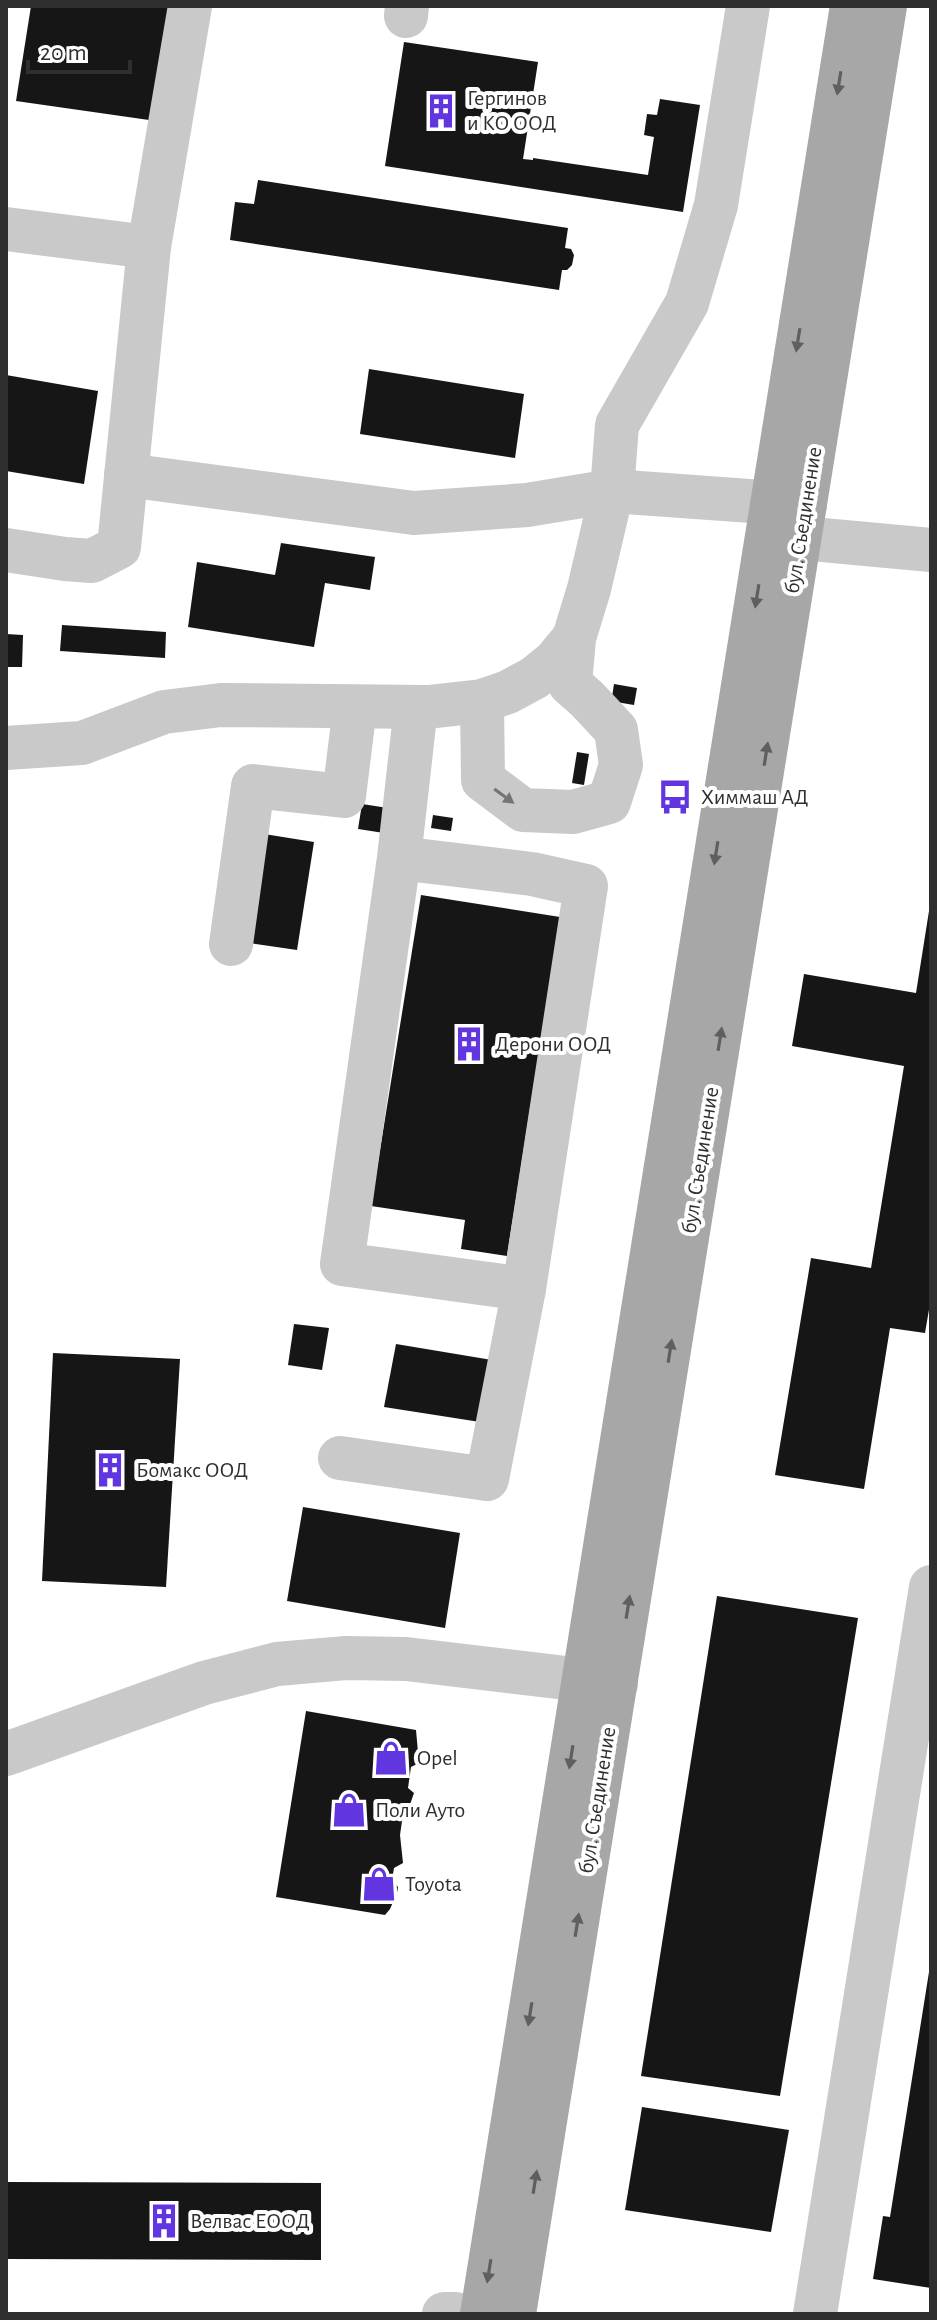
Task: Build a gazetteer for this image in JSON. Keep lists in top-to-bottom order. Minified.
{"streets":{"main road":["бул. Съединение"]},"places":{"building":["Гергинов и КО ООД","Дерони ООД","Бомакс ООД","Велвас ЕООД"],"bus stop":["Химмаш АД"],"shop":["Opel","Поли Ауто","Toyota"]},"scale_bar":"20 m"}
